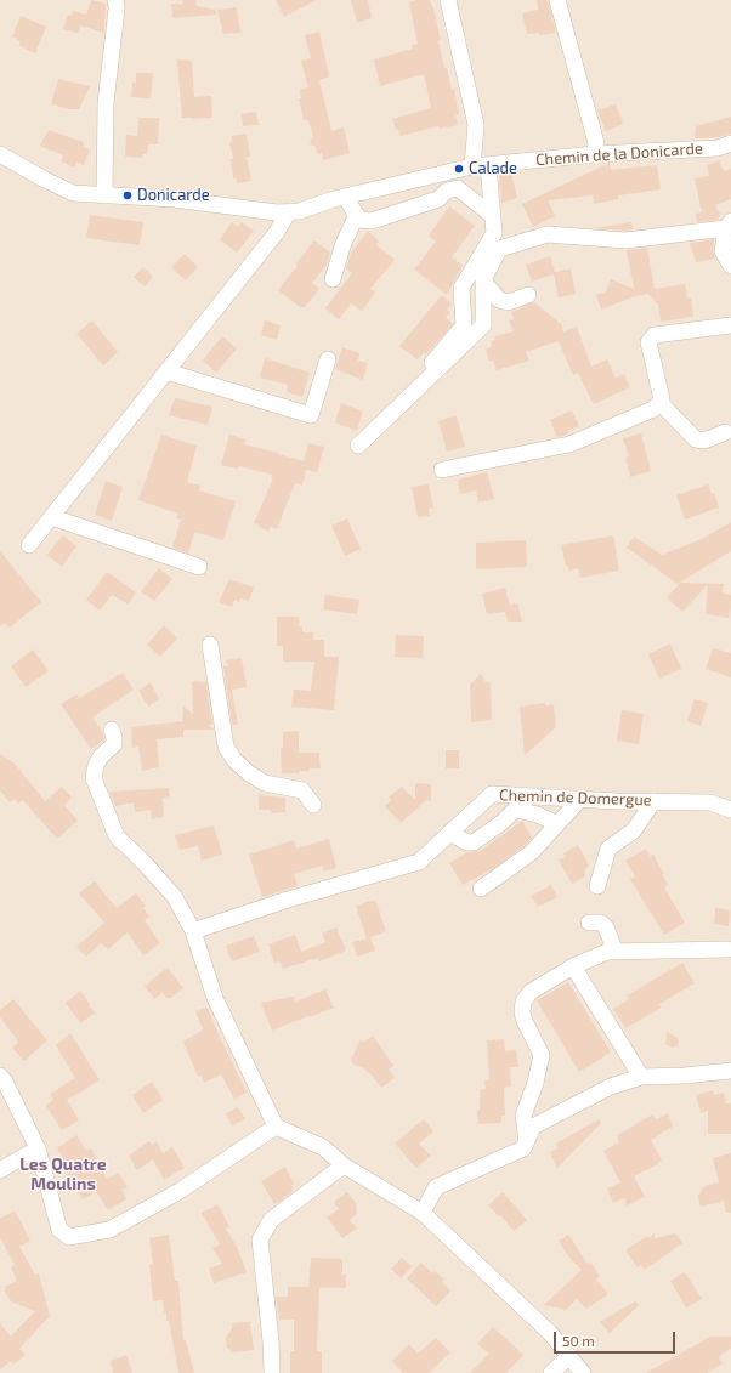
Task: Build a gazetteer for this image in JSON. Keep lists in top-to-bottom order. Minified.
{"streets":{"street":["Chemin de la Donicarde","Chemin de Domergue"]},"districts":["Les Quatre Moulins"],"places":["Calade","Donicarde"],"scale_bar":"50 m"}
